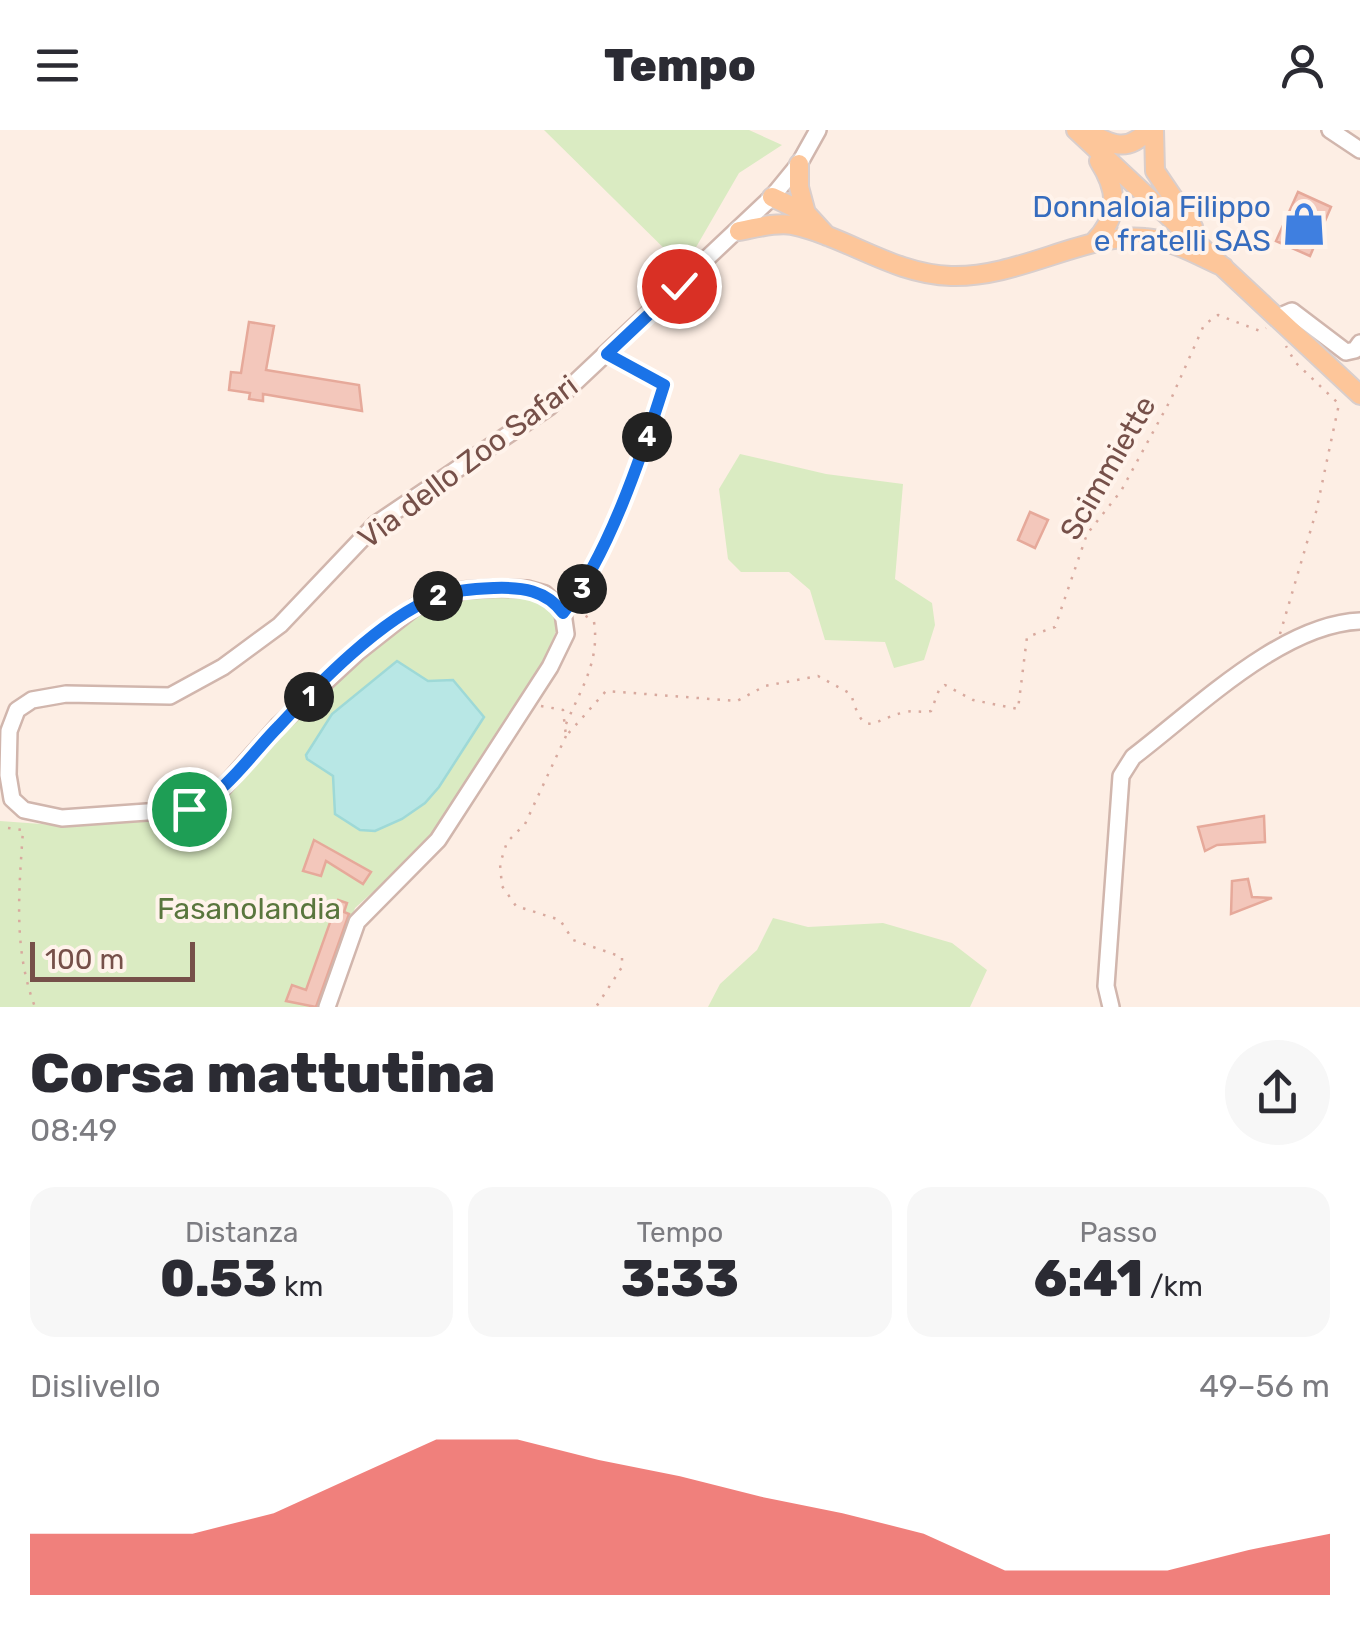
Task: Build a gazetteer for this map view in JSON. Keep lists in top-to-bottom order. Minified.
{"streets":{"street":["Via dello Zoo Safari"],"path":["Scimmiette"]},"parks":["Fasanolandia"],"places":{"shop":["Donnaloia Filippo e fratelli SAS"]},"scale_bar":"100 m","page":{"header":"Tempo","pins":["4","3","2","1"],"scale":"100 m","heading":["Corsa mattutina","08:49"],"stats":[["Distanza","0.53 km"],["Tempo","3:33"],["Passo","6:41 /km"]],"chart":["Dislivello","49–56 m"]}}
